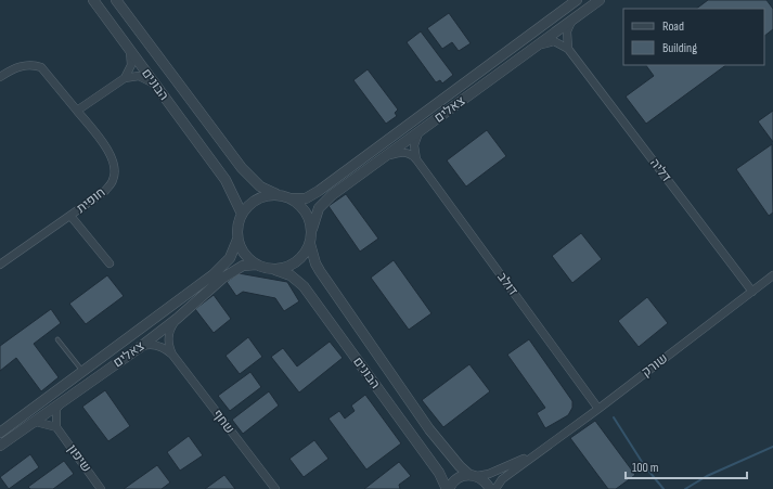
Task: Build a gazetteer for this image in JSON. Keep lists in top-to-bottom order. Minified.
{"streets":{"street":["הבונים","צאלים","דליה","חופית","דולב","שורק","שחף","שיפון"]},"crossings":[["הבונים","צאלים"],["הבונים","שורק"],["צאלים","שחף"],["דליה","שורק"],["דולב","שורק"]],"legend":["Road","Building"],"scale_bar":"100 m"}
